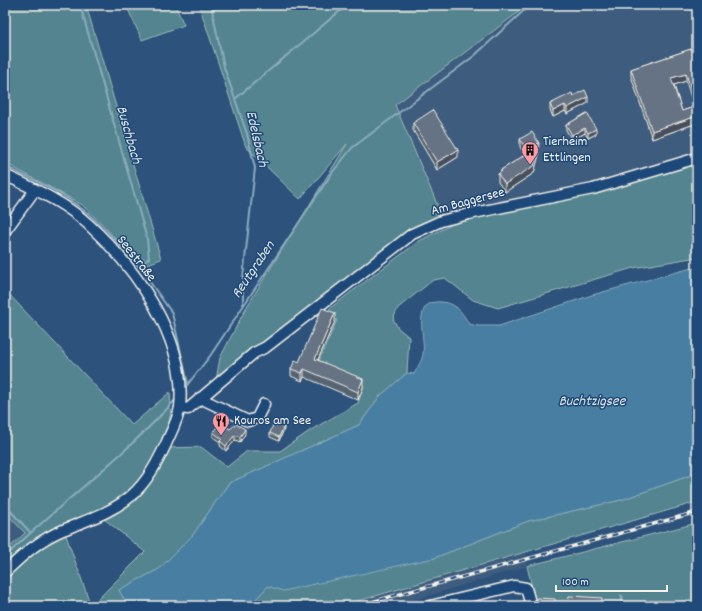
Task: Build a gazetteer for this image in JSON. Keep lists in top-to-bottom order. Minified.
{"streets":{"street":["Am Baggersee","Seestraße"]},"water":["Buschbach","Edelsbach","Reutgraben","Buchtzigsee"],"places":{"building":["Tierheim Ettlingen"],"restaurant":["Kouros am See"]},"scale_bar":"100 m"}
